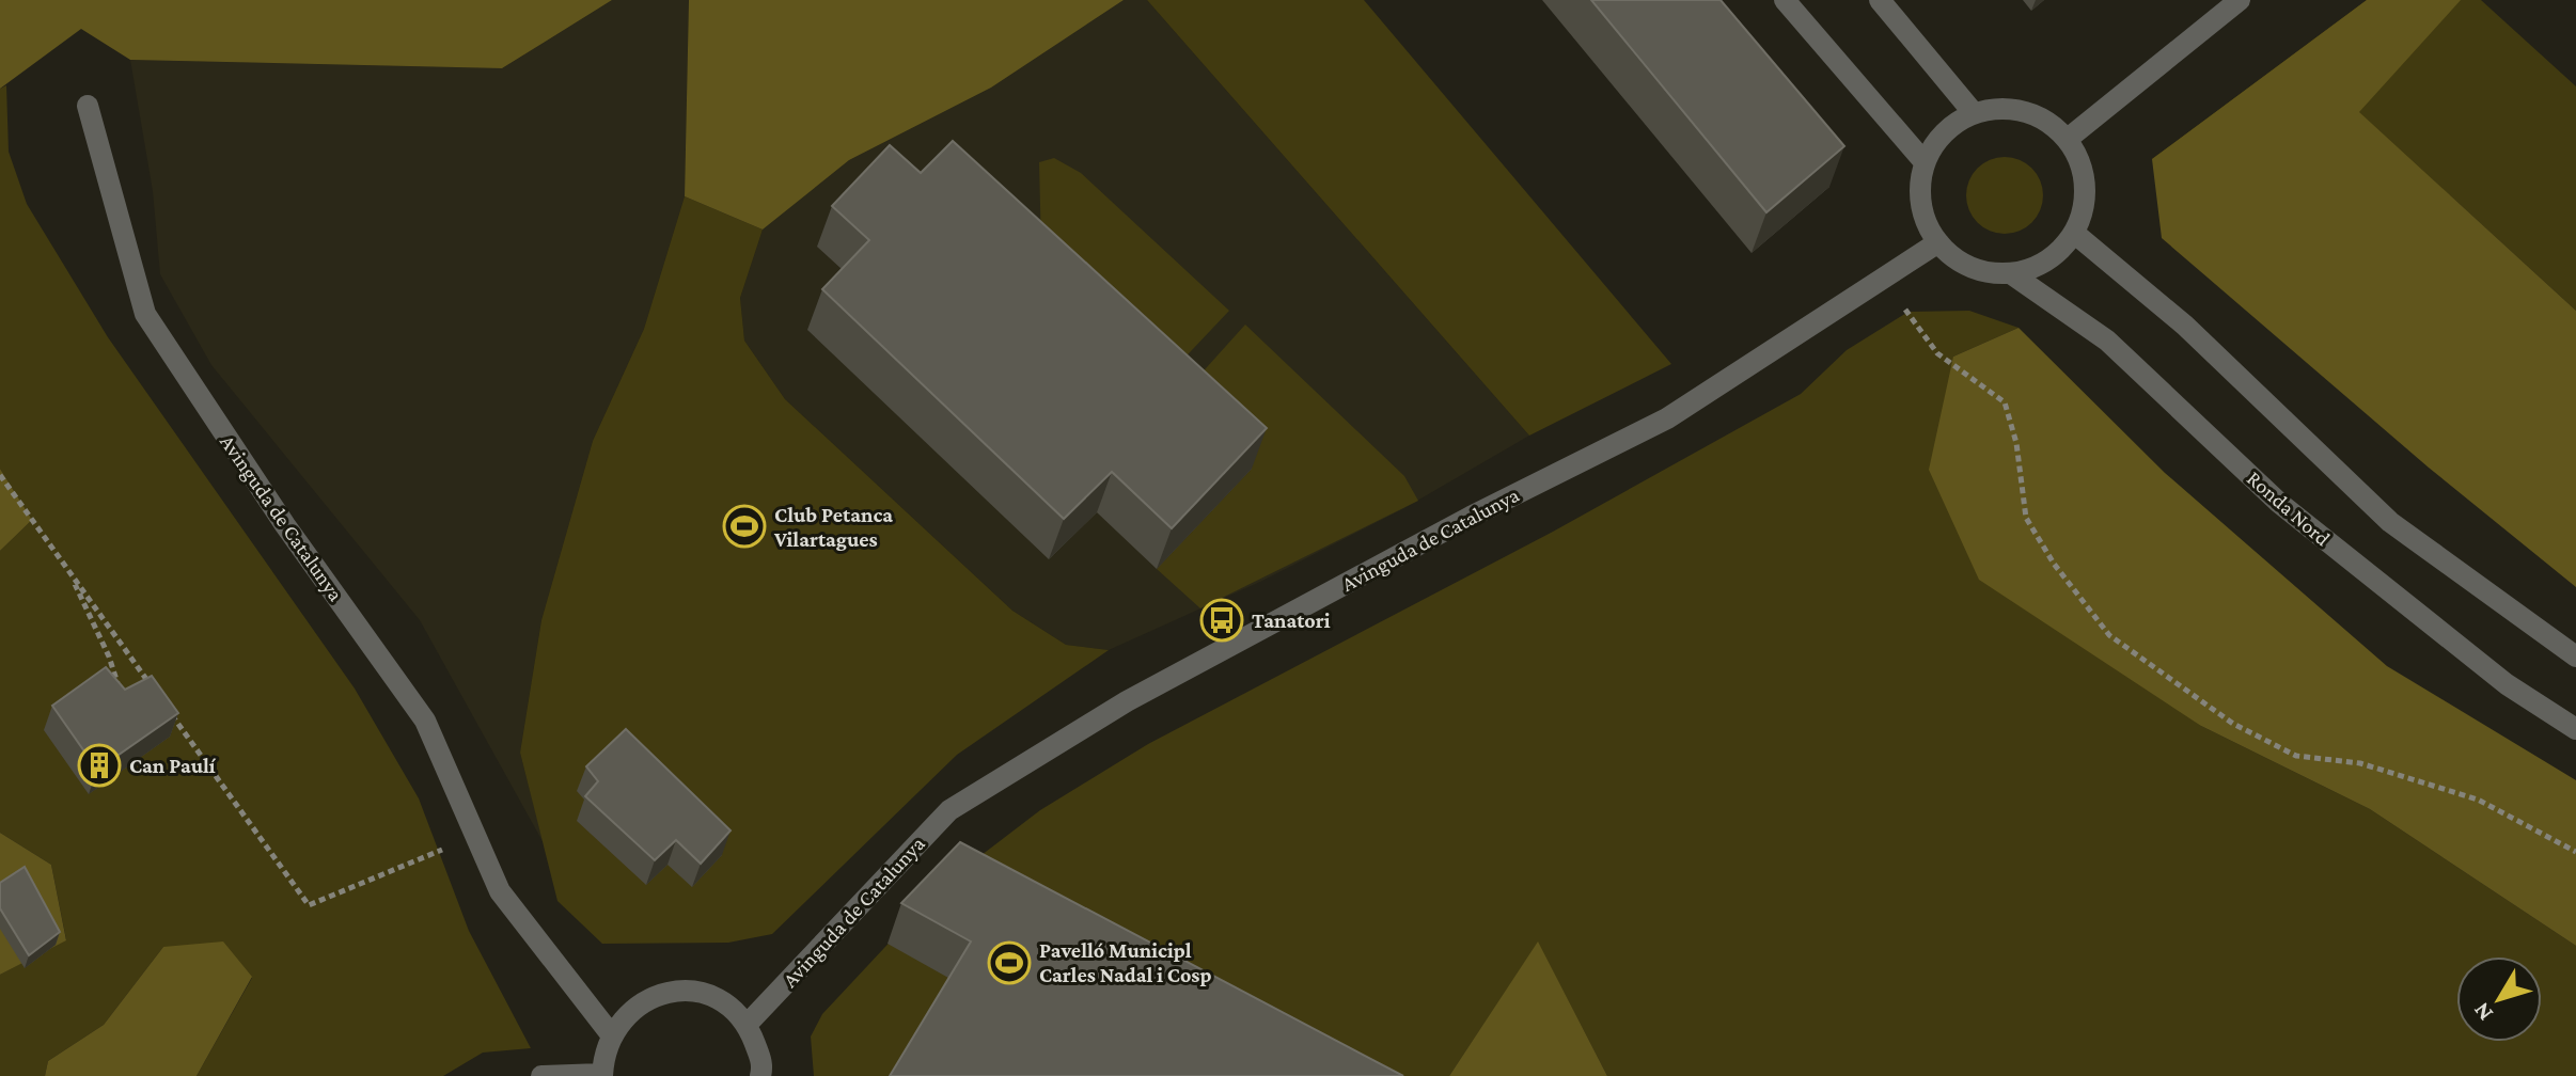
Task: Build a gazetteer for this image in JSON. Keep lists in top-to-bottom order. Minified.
{"streets":{"street":["Ronda Nord","Avinguda de Catalunya"]},"crossings":[["Ronda Nord","Avinguda de Catalunya"]],"places":{"sports":["Club Petanca Vilartagues","Pavelló Municipl Carles Nadal i Cosp"],"bus stop":["Tanatori"],"building":["Can Paulí"]},"north":"bottom left"}
